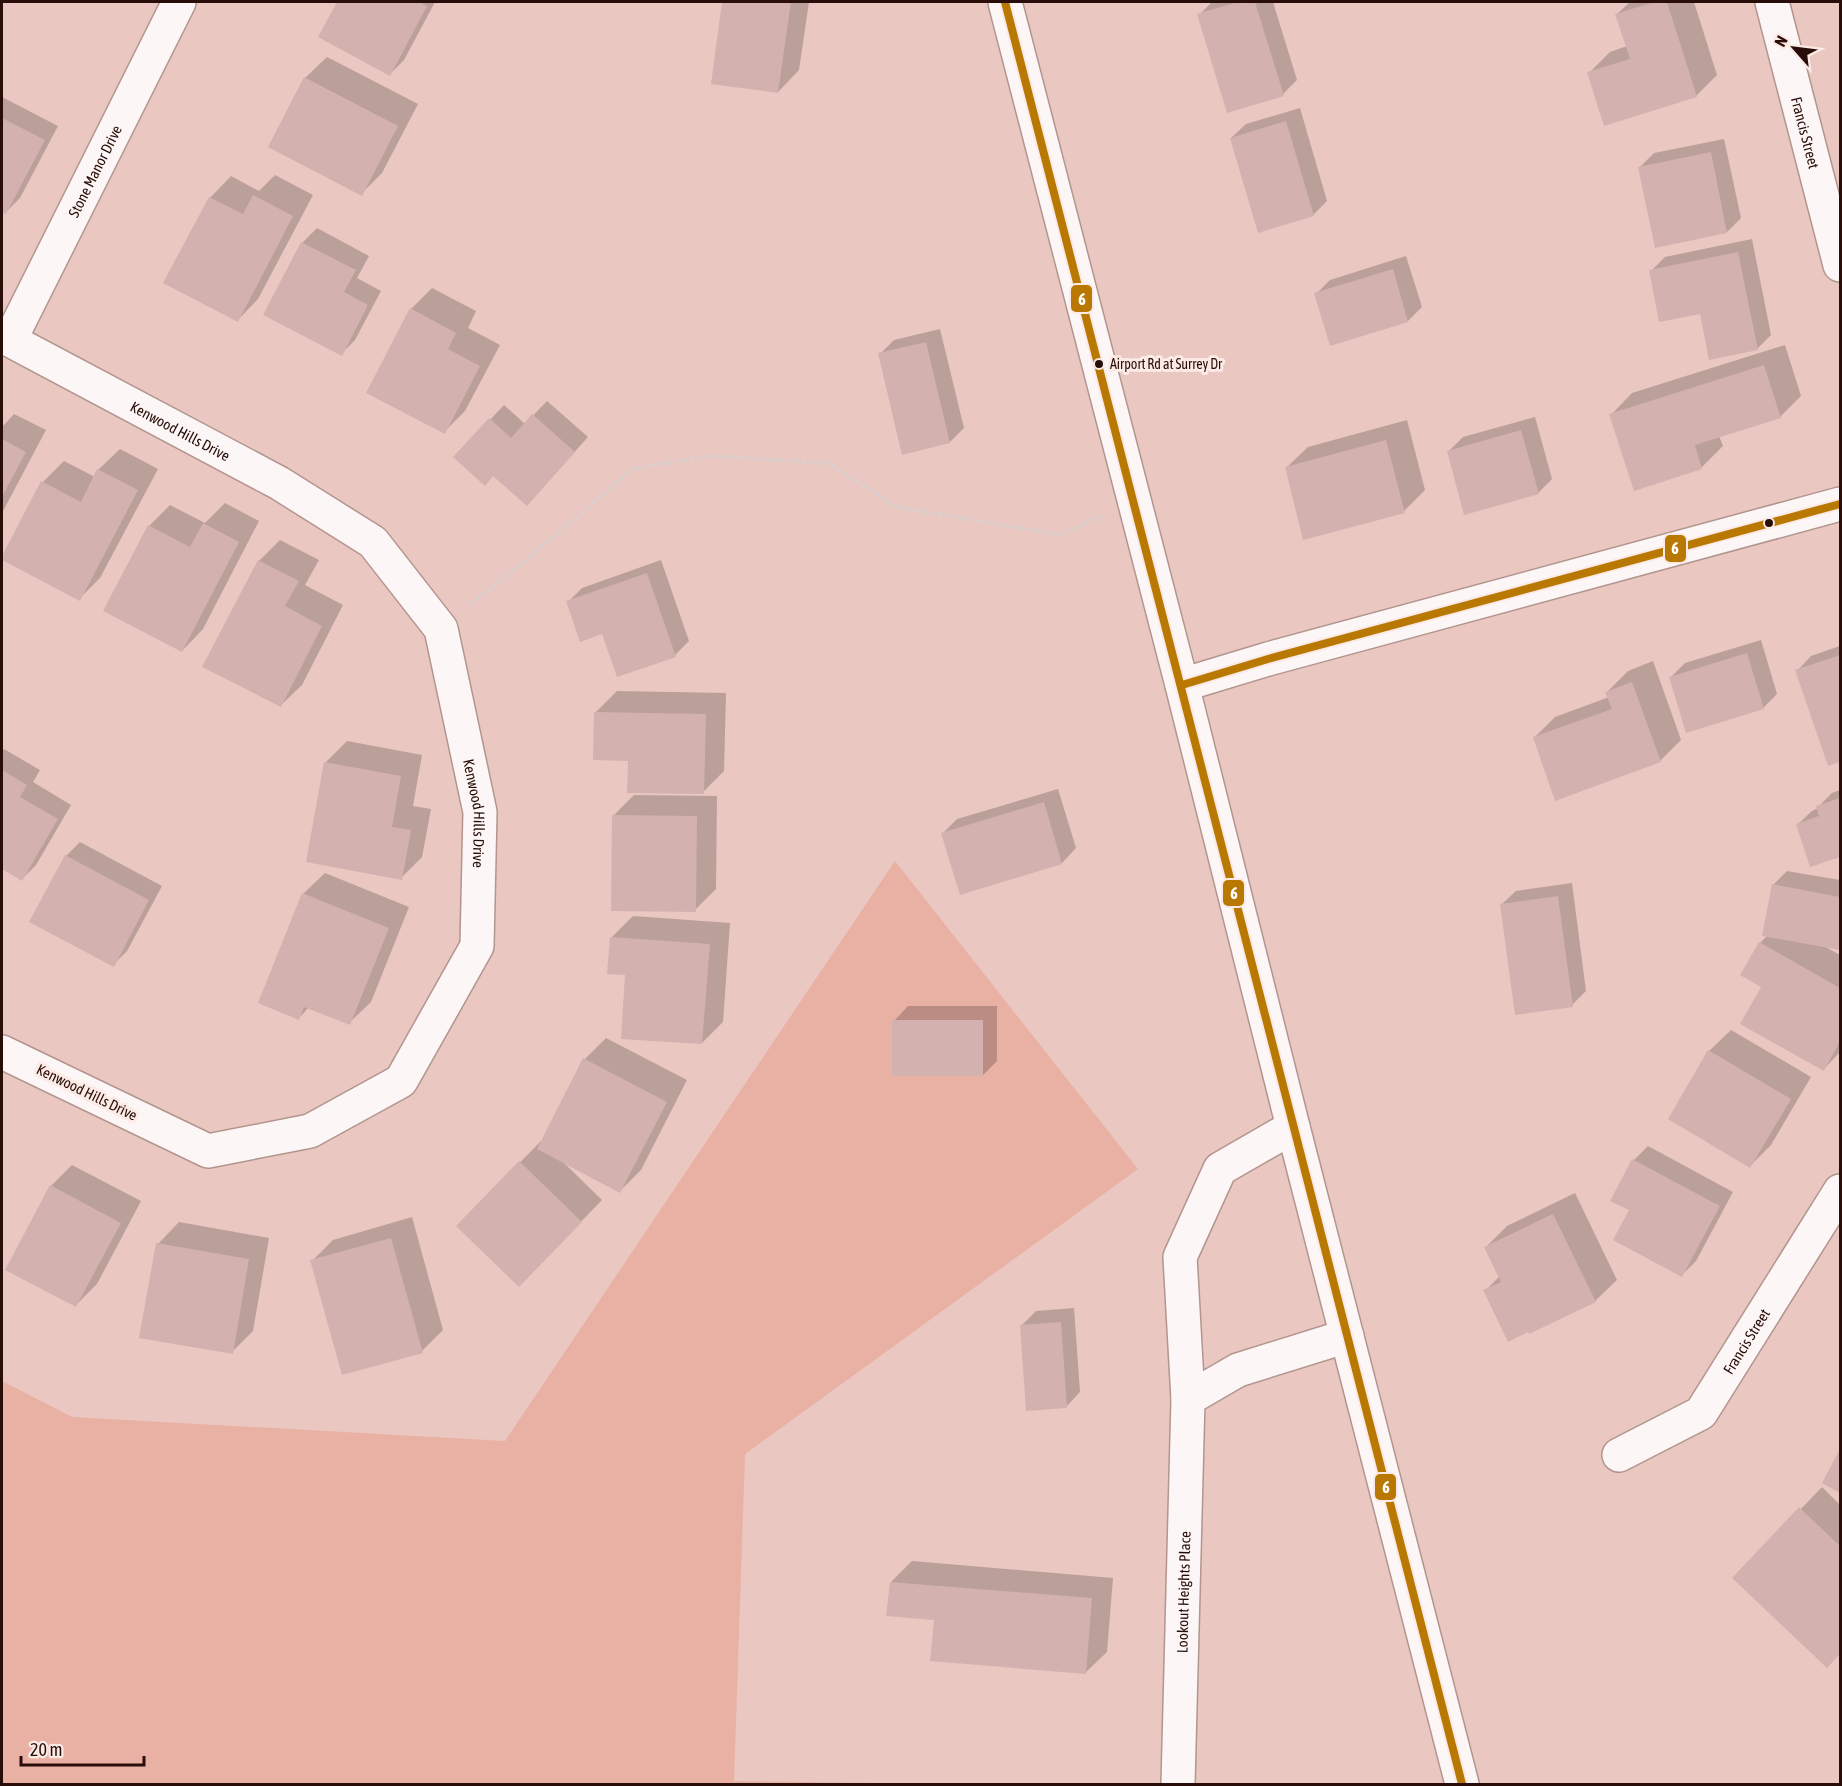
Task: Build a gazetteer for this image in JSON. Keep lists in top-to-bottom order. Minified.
{"streets":{"street":["Francis Street","Stone Manor Drive","Kenwood Hills Drive","Lookout Heights Place"]},"crossings":[["Stone Manor Drive","Kenwood Hills Drive"]],"places":["Airport Rd at Surrey Dr"],"lines":["transit line 6"],"scale_bar":"20 m","north":"top left"}
